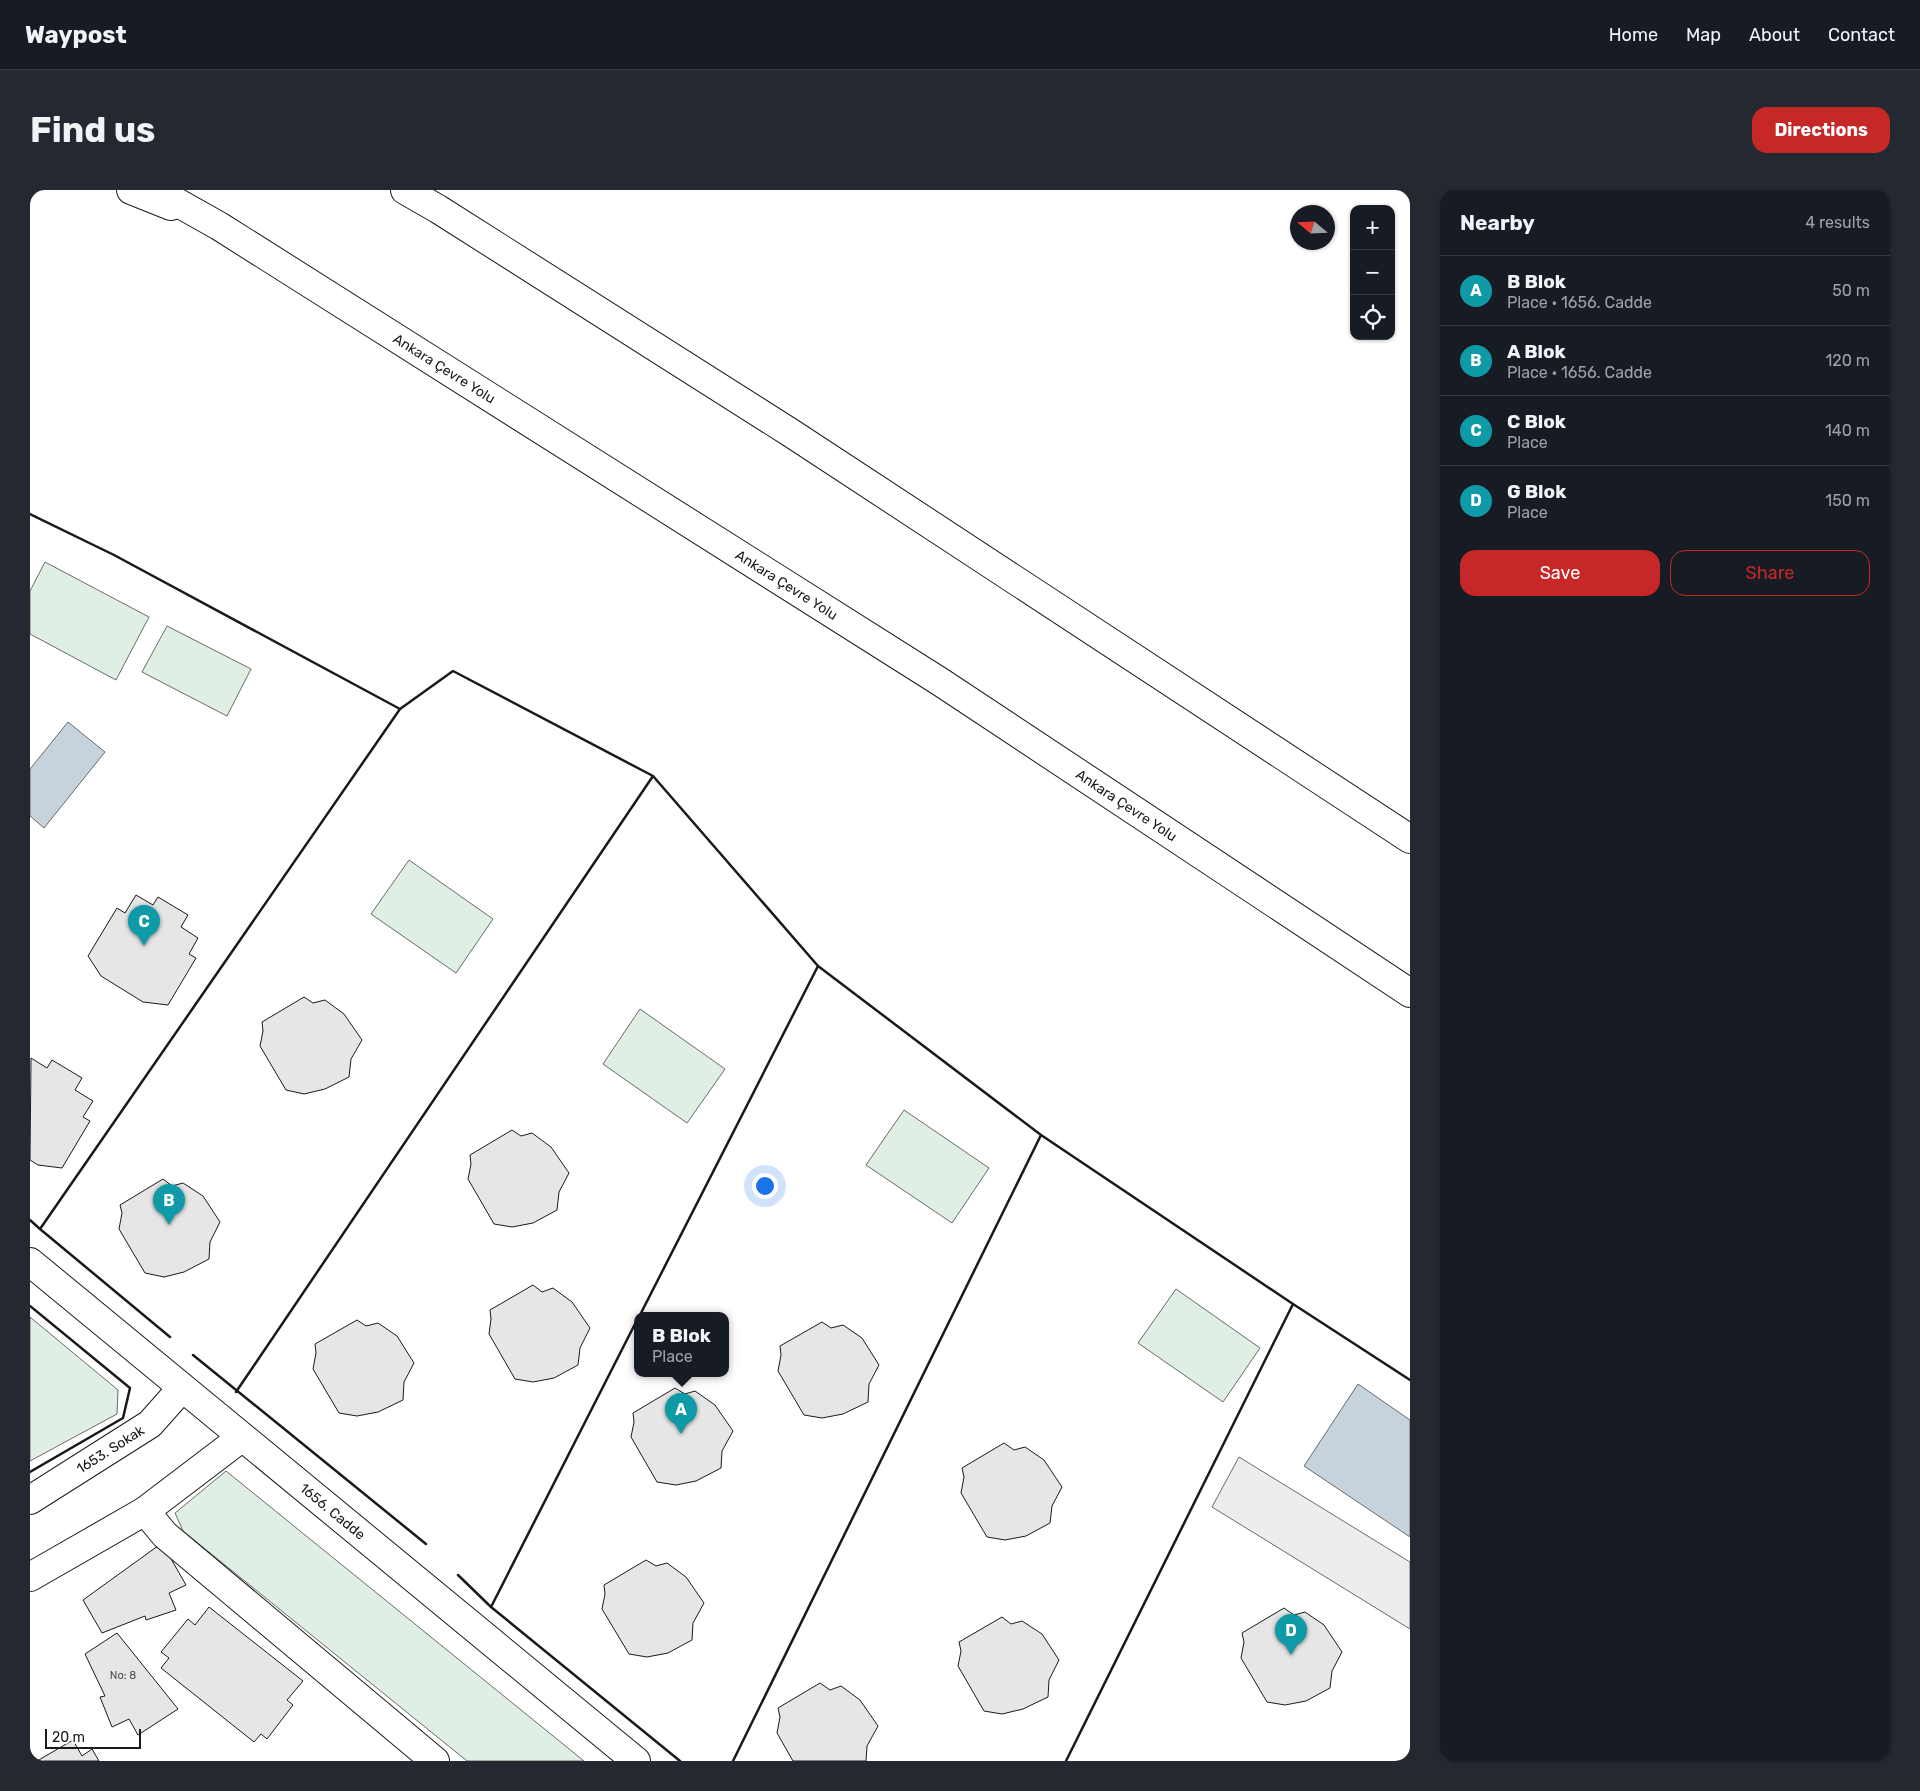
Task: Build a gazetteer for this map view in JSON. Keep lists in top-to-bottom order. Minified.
{"streets":{"main road":["Ankara Çevre Yolu","1653. Sokak","1656. Cadde"]},"crossings":[["1653. Sokak","1656. Cadde"]],"house_numbers":["No: 8"],"scale_bar":"20 m","north":"left","page":{"header":"Waypost","nav":["Home","Map","About","Contact"],"buttons":["Directions",["Save","Share"]],"title":"Find us","heading":["Nearby","4 results"],"map_buttons":["+","−"],"list":[{"mark":"A","name":"B Blok","note":"Place · 1656. Cadde","value":"50 m"},{"mark":"B","name":"A Blok","note":"Place · 1656. Cadde","value":"120 m"},{"mark":"C","name":"C Blok","note":"Place","value":"140 m"},{"mark":"D","name":"G Blok","note":"Place","value":"150 m"}],"pins":["C","B","A","D"],"popup":["B Blok","Place"],"scale":"20 m"}}
